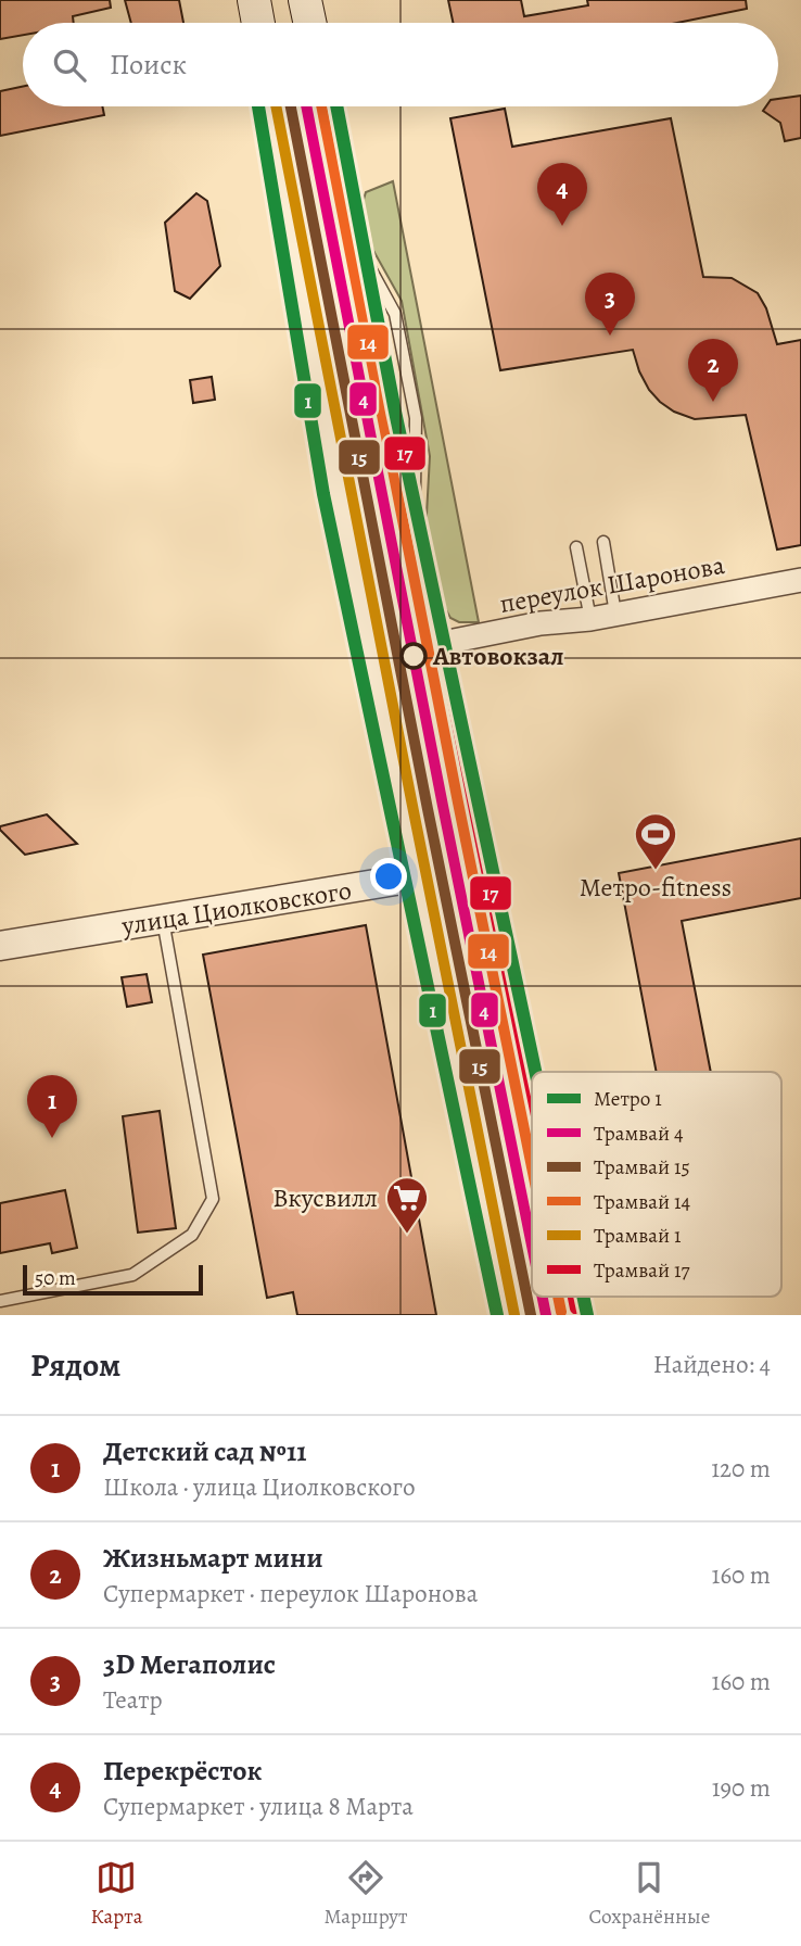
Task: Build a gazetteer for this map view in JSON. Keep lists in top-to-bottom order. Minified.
{"streets":{"street":["переулок Шаронова","улица Циолковского"]},"places":{"other":["Автовокзал"],"sports":["Метро-fitness"],"supermarket":["Вкусвилл"]},"lines":["metro line 1","tram line 4","tram line 15","tram line 14","tram line 1","tram line 17"],"legend":["Метро 1","Трамвай 4","Трамвай 15","Трамвай 14","Трамвай 1","Трамвай 17"],"scale_bar":"50 m","page":{"search":"Поиск","pins":["4","3","2","1"],"scale":"50 m","heading":["Рядом","Найдено: 4"],"list":[{"mark":"1","name":"Детский сад №11","note":"Школа · улица Циолковского","value":"120 m"},{"mark":"2","name":"Жизньмарт мини","note":"Супермаркет · переулок Шаронова","value":"160 m"},{"mark":"3","name":"3D Мегаполис","note":"Театр","value":"160 m"},{"mark":"4","name":"Перекрёсток","note":"Супермаркет · улица 8 Марта","value":"190 m"}],"nav":["Карта","Маршрут","Сохранённые"]}}
